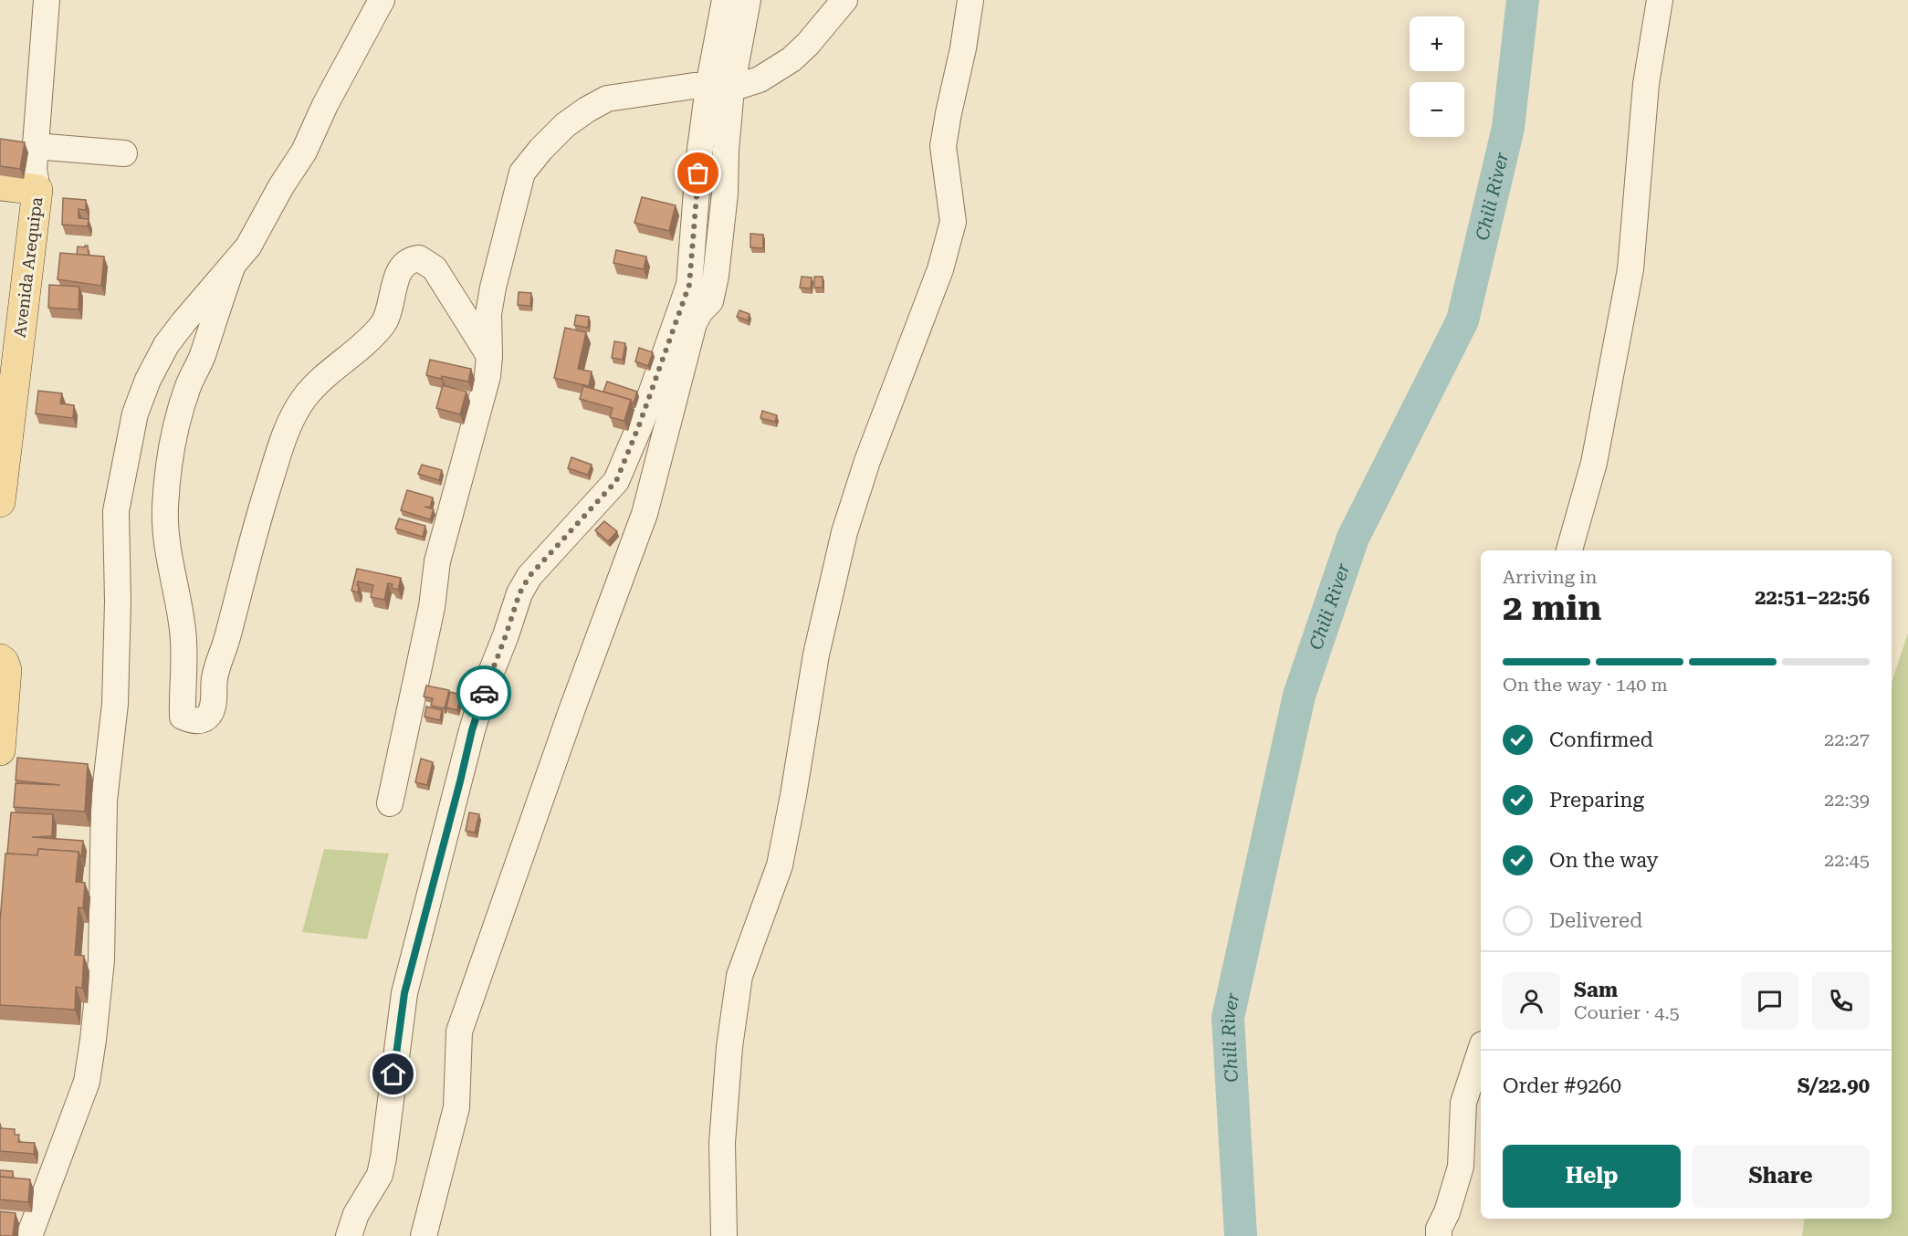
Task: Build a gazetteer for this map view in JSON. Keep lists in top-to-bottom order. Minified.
{"streets":{"main road":["Avenida Arequipa"]},"water":["Chili River"],"page":{"map_buttons":["+","−"],"heading":["2 min","Arriving in","22:51–22:56"],"panel":["Sam","Courier · 4.5","Order #9260","S/22.90"],"bar":"On the way · 140 m","list":[["Confirmed","22:27"],["Preparing","22:39"],["On the way","22:45"],"Delivered"],"buttons":["Help","Share"]}}
